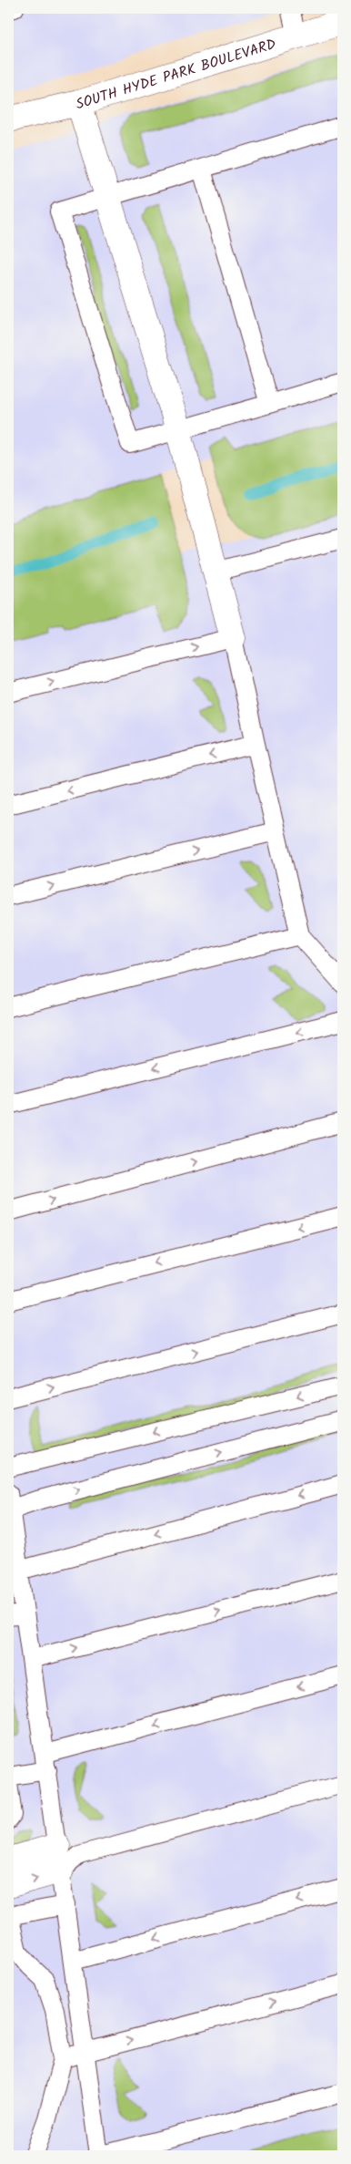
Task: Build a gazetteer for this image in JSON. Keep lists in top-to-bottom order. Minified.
{"streets":{"street":["SOUTH HYDE PARK BOULEVARD"]}}
